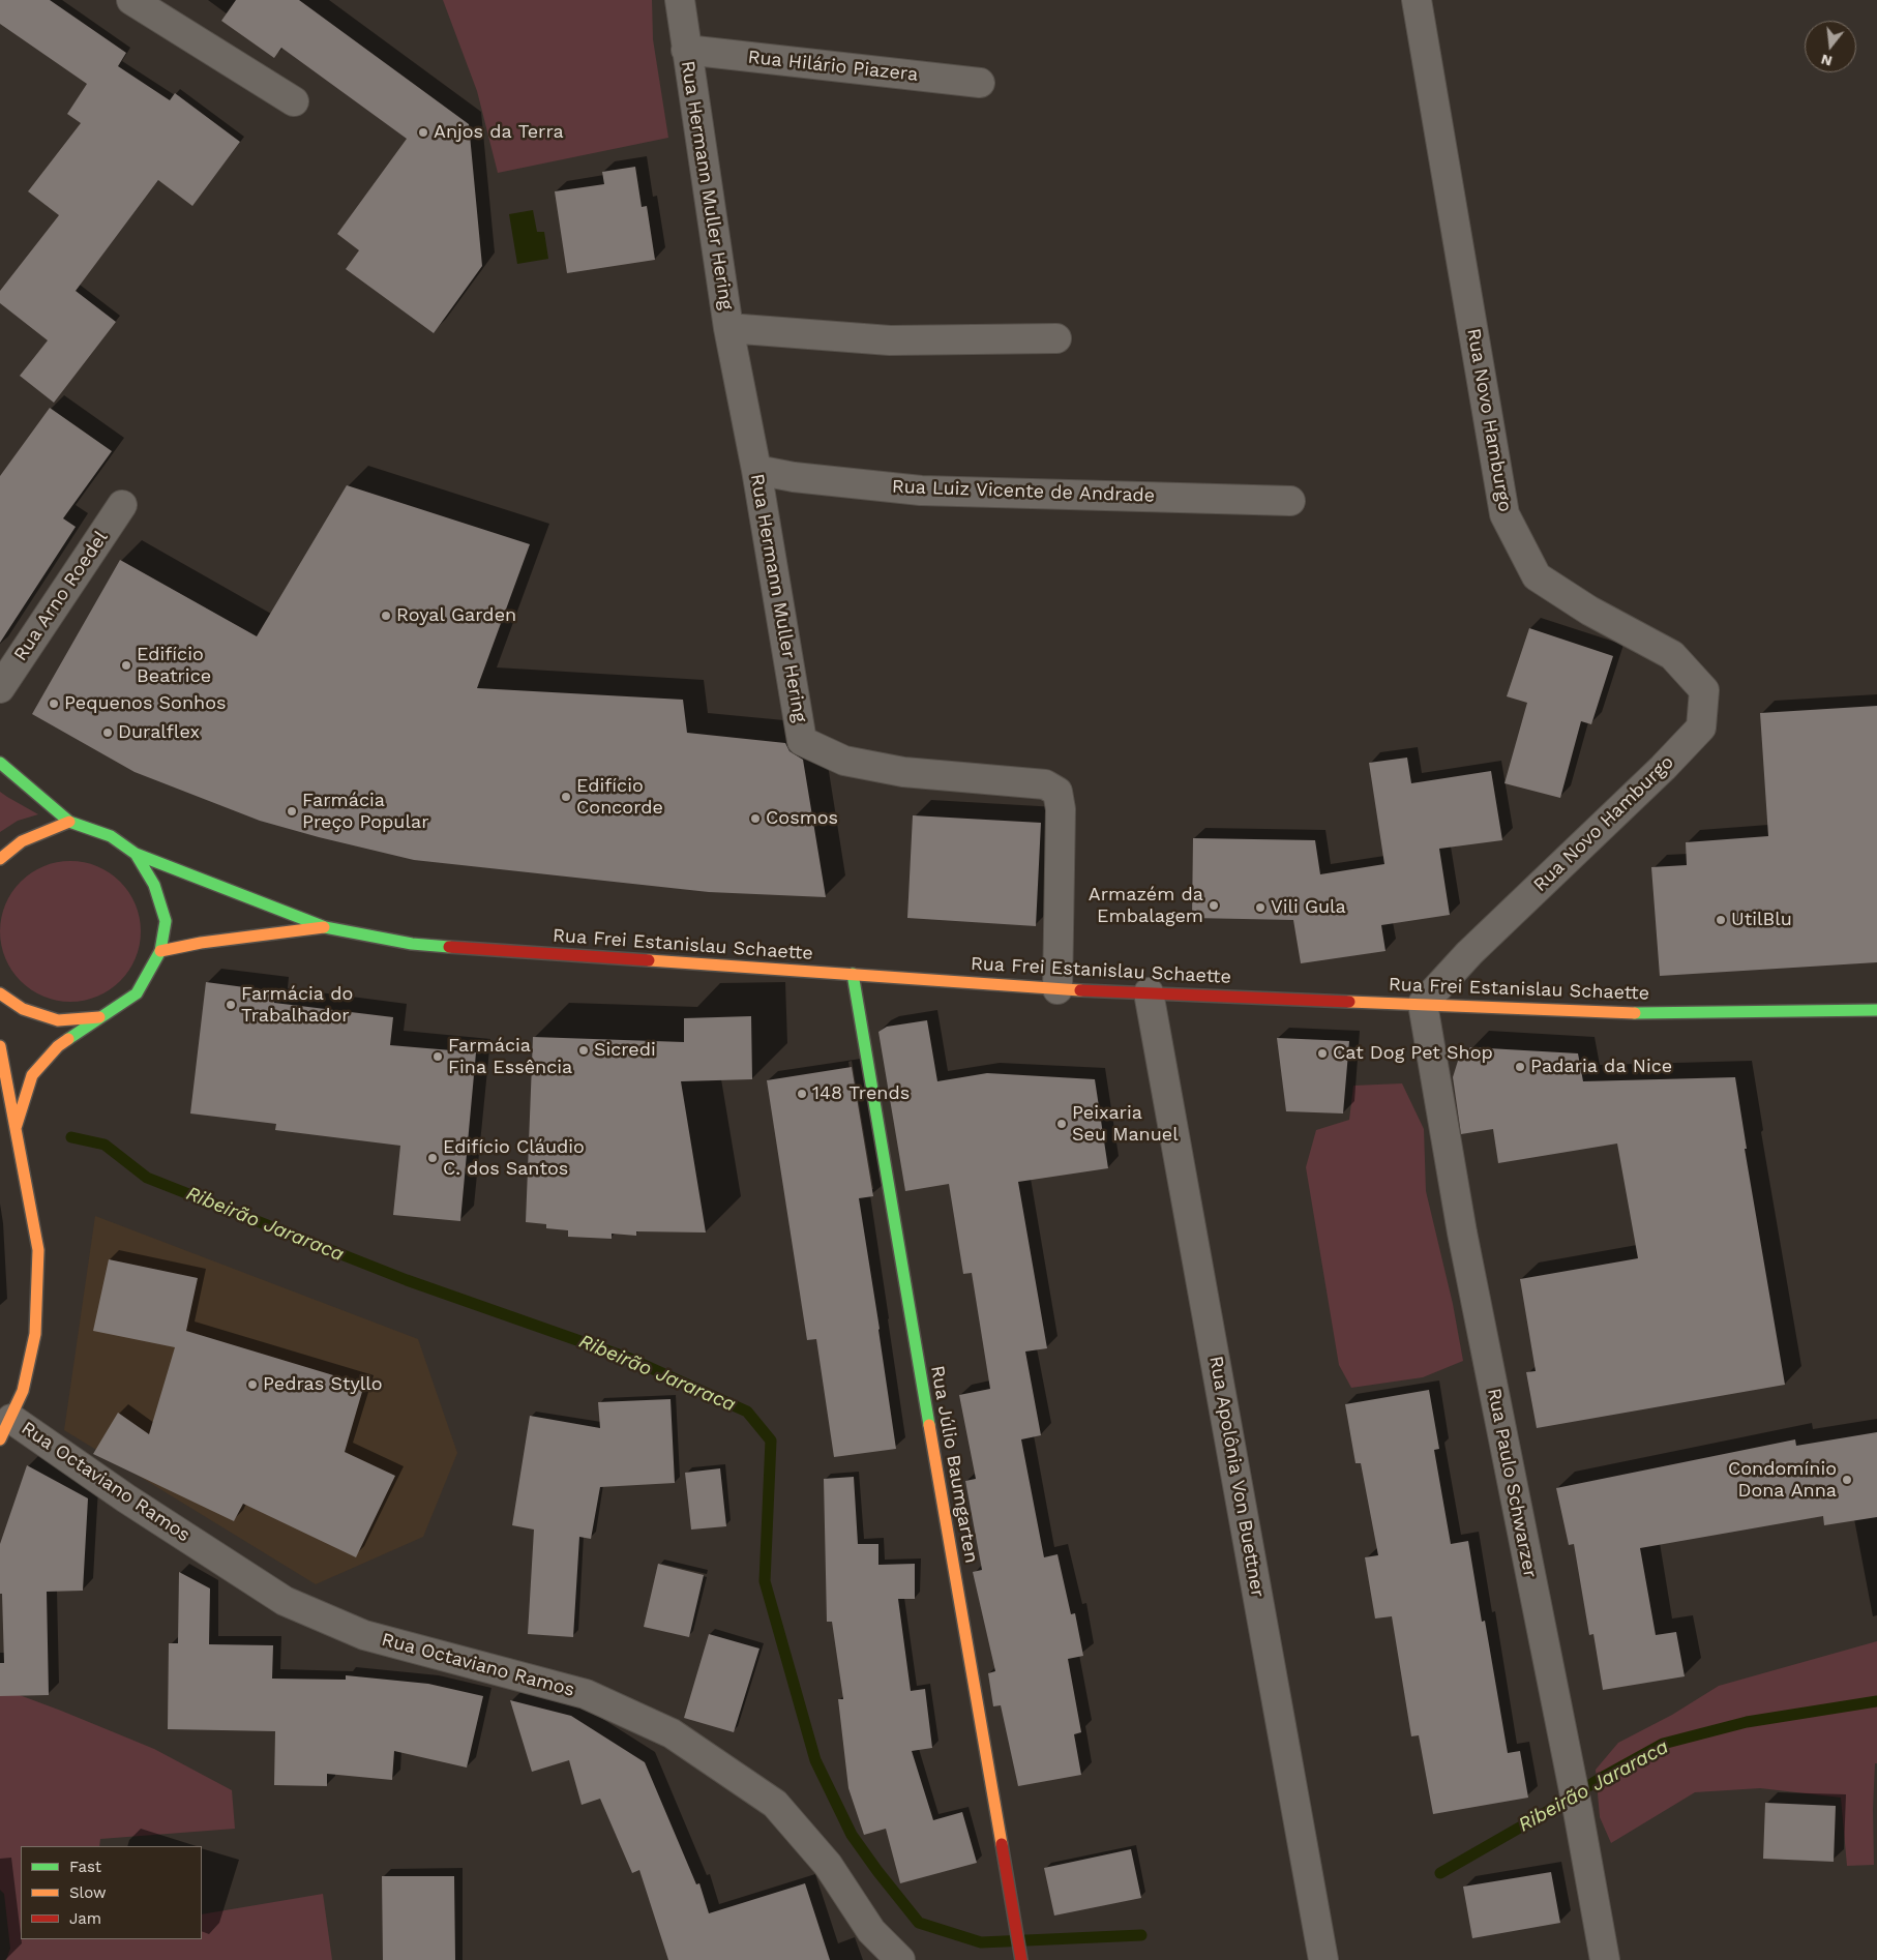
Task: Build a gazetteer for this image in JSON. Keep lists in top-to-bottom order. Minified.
{"streets":{"main road":["Rua Frei Estanislau Schaette","Rua Júlio Baumgarten"],"street":["Rua Hilário Piazera","Rua Hermann Muller Hering","Rua Novo Hamburgo","Rua Luiz Vicente de Andrade","Rua Arno Roedel","Rua Apolônia Von Buettner","Rua Octaviano Ramos","Rua Paulo Schwarzer"]},"crossings":[["Rua Hilário Piazera","Rua Hermann Muller Hering"],["Rua Hermann Muller Hering","Rua Luiz Vicente de Andrade"],["Rua Hermann Muller Hering","Rua Frei Estanislau Schaette"],["Rua Novo Hamburgo","Rua Frei Estanislau Schaette"],["Rua Novo Hamburgo","Rua Paulo Schwarzer"],["Rua Frei Estanislau Schaette","Rua Júlio Baumgarten"],["Rua Frei Estanislau Schaette","Rua Apolônia Von Buettner"],["Rua Frei Estanislau Schaette","Rua Paulo Schwarzer"]],"water":["Ribeirão Jararaca"],"places":["Anjos da Terra","Royal Garden","Edifício Beatrice","Pequenos Sonhos","Duralflex","Edifício Concorde","Farmácia Preço Popular","Cosmos","Armazém da Embalagem","Vili Gula","UtilBlu","Farmácia do Trabalhador","Sicredi","Cat Dog Pet Shop","Farmácia Fina Essência","Padaria da Nice","148 Trends","Peixaria Seu Manuel","Edifício Cláudio C. dos Santos","Pedras Styllo","Condomínio Dona Anna"],"legend":["Fast","Slow","Jam"],"north":"bottom"}
